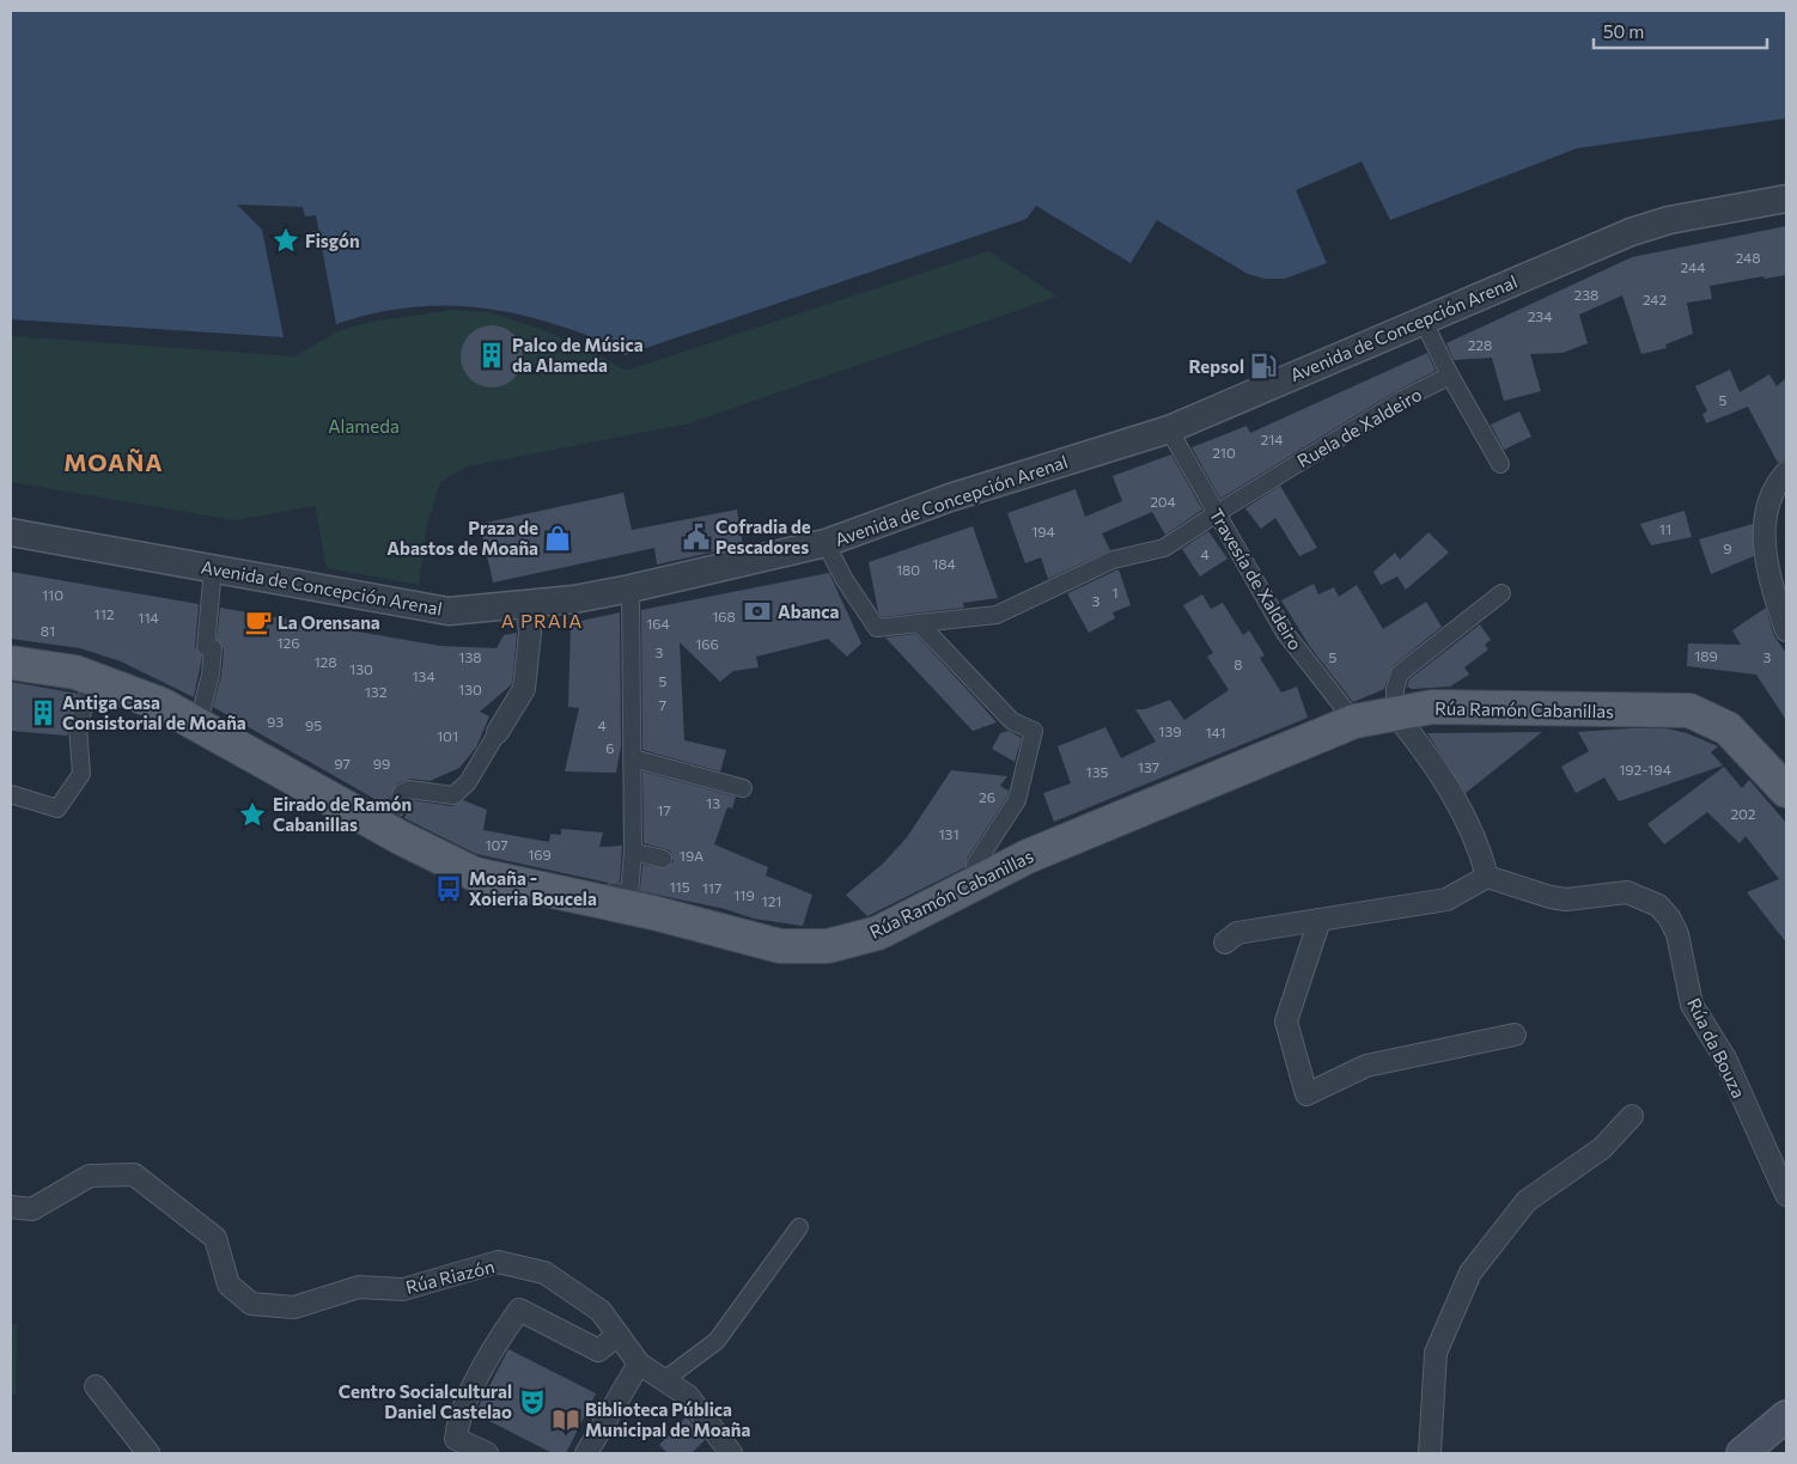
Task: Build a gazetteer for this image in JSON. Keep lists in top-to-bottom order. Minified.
{"streets":{"main road":["Rúa Ramón Cabanillas"],"street":["Avenida de Concepción Arenal","Ruela de Xaldeiro","Travesía de Xaldeiro","Rúa da Bouza","Rúa Riazón"]},"crossings":[["Avenida de Concepción Arenal","Ruela de Xaldeiro"],["Avenida de Concepción Arenal","Travesía de Xaldeiro"],["Ruela de Xaldeiro","Travesía de Xaldeiro"],["Travesía de Xaldeiro","Rúa Ramón Cabanillas"]],"districts":["MOAÑA","A PRAIA"],"parks":["Alameda"],"places":{"place":["Fisgón","Eirado de Ramón Cabanillas"],"building":["Palco de Música da Alameda","Antiga Casa Consistorial de Moaña"],"fuel station":["Repsol"],"public building":["Cofradia de Pescadores"],"shop":["Praza de Abastos de Moaña"],"bank":["Abanca"],"cafe":["La Orensana"],"bus stop":["Moaña - Xoieria Boucela"],"theatre":["Centro Socialcultural Daniel Castelao"],"library":["Biblioteca Pública Municipal de Moaña"]},"house_numbers":["248","244","238","242","234","228","5","214","210","204","11","194","9","4","184","180","1","110","3","112","168","114","164","81","126","166","3","189","138","5","3","128","8","130","134","5","130","132","7","93","95","4","139","141","101","6","97","99","137","192-194","135","26","13","17","202","131","107","169","19A","115","117","119","121"],"scale_bar":"50 m"}
